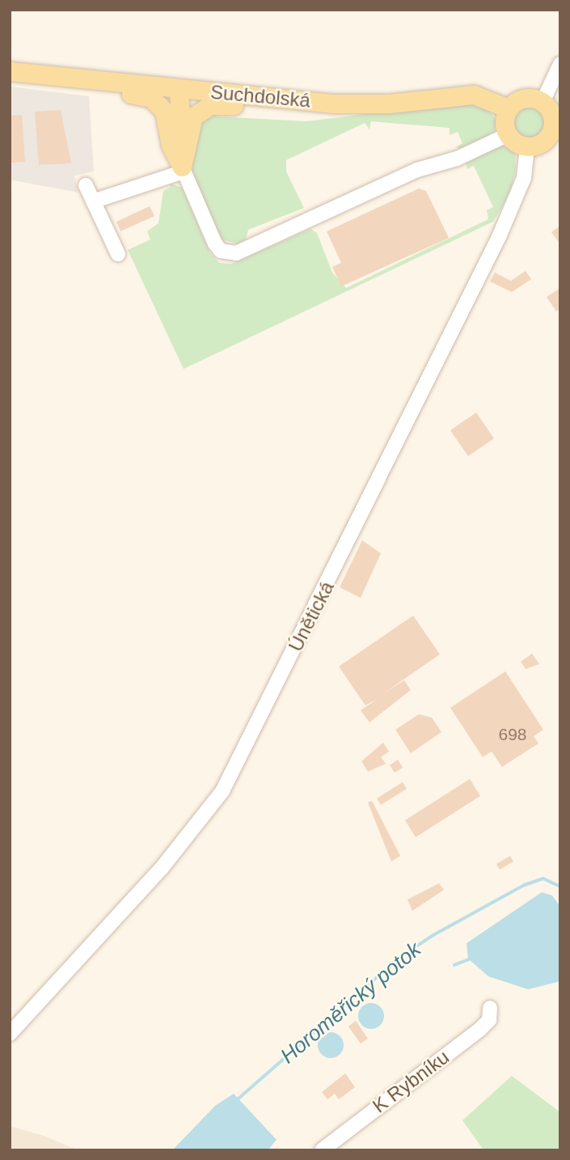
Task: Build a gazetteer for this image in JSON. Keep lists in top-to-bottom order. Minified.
{"streets":{"main road":["Suchdolská"],"street":["Únětická","K Rybníku"]},"crossings":[["Suchdolská","Únětická"]],"water":["Horoměřický potok"],"house_numbers":["698"]}
